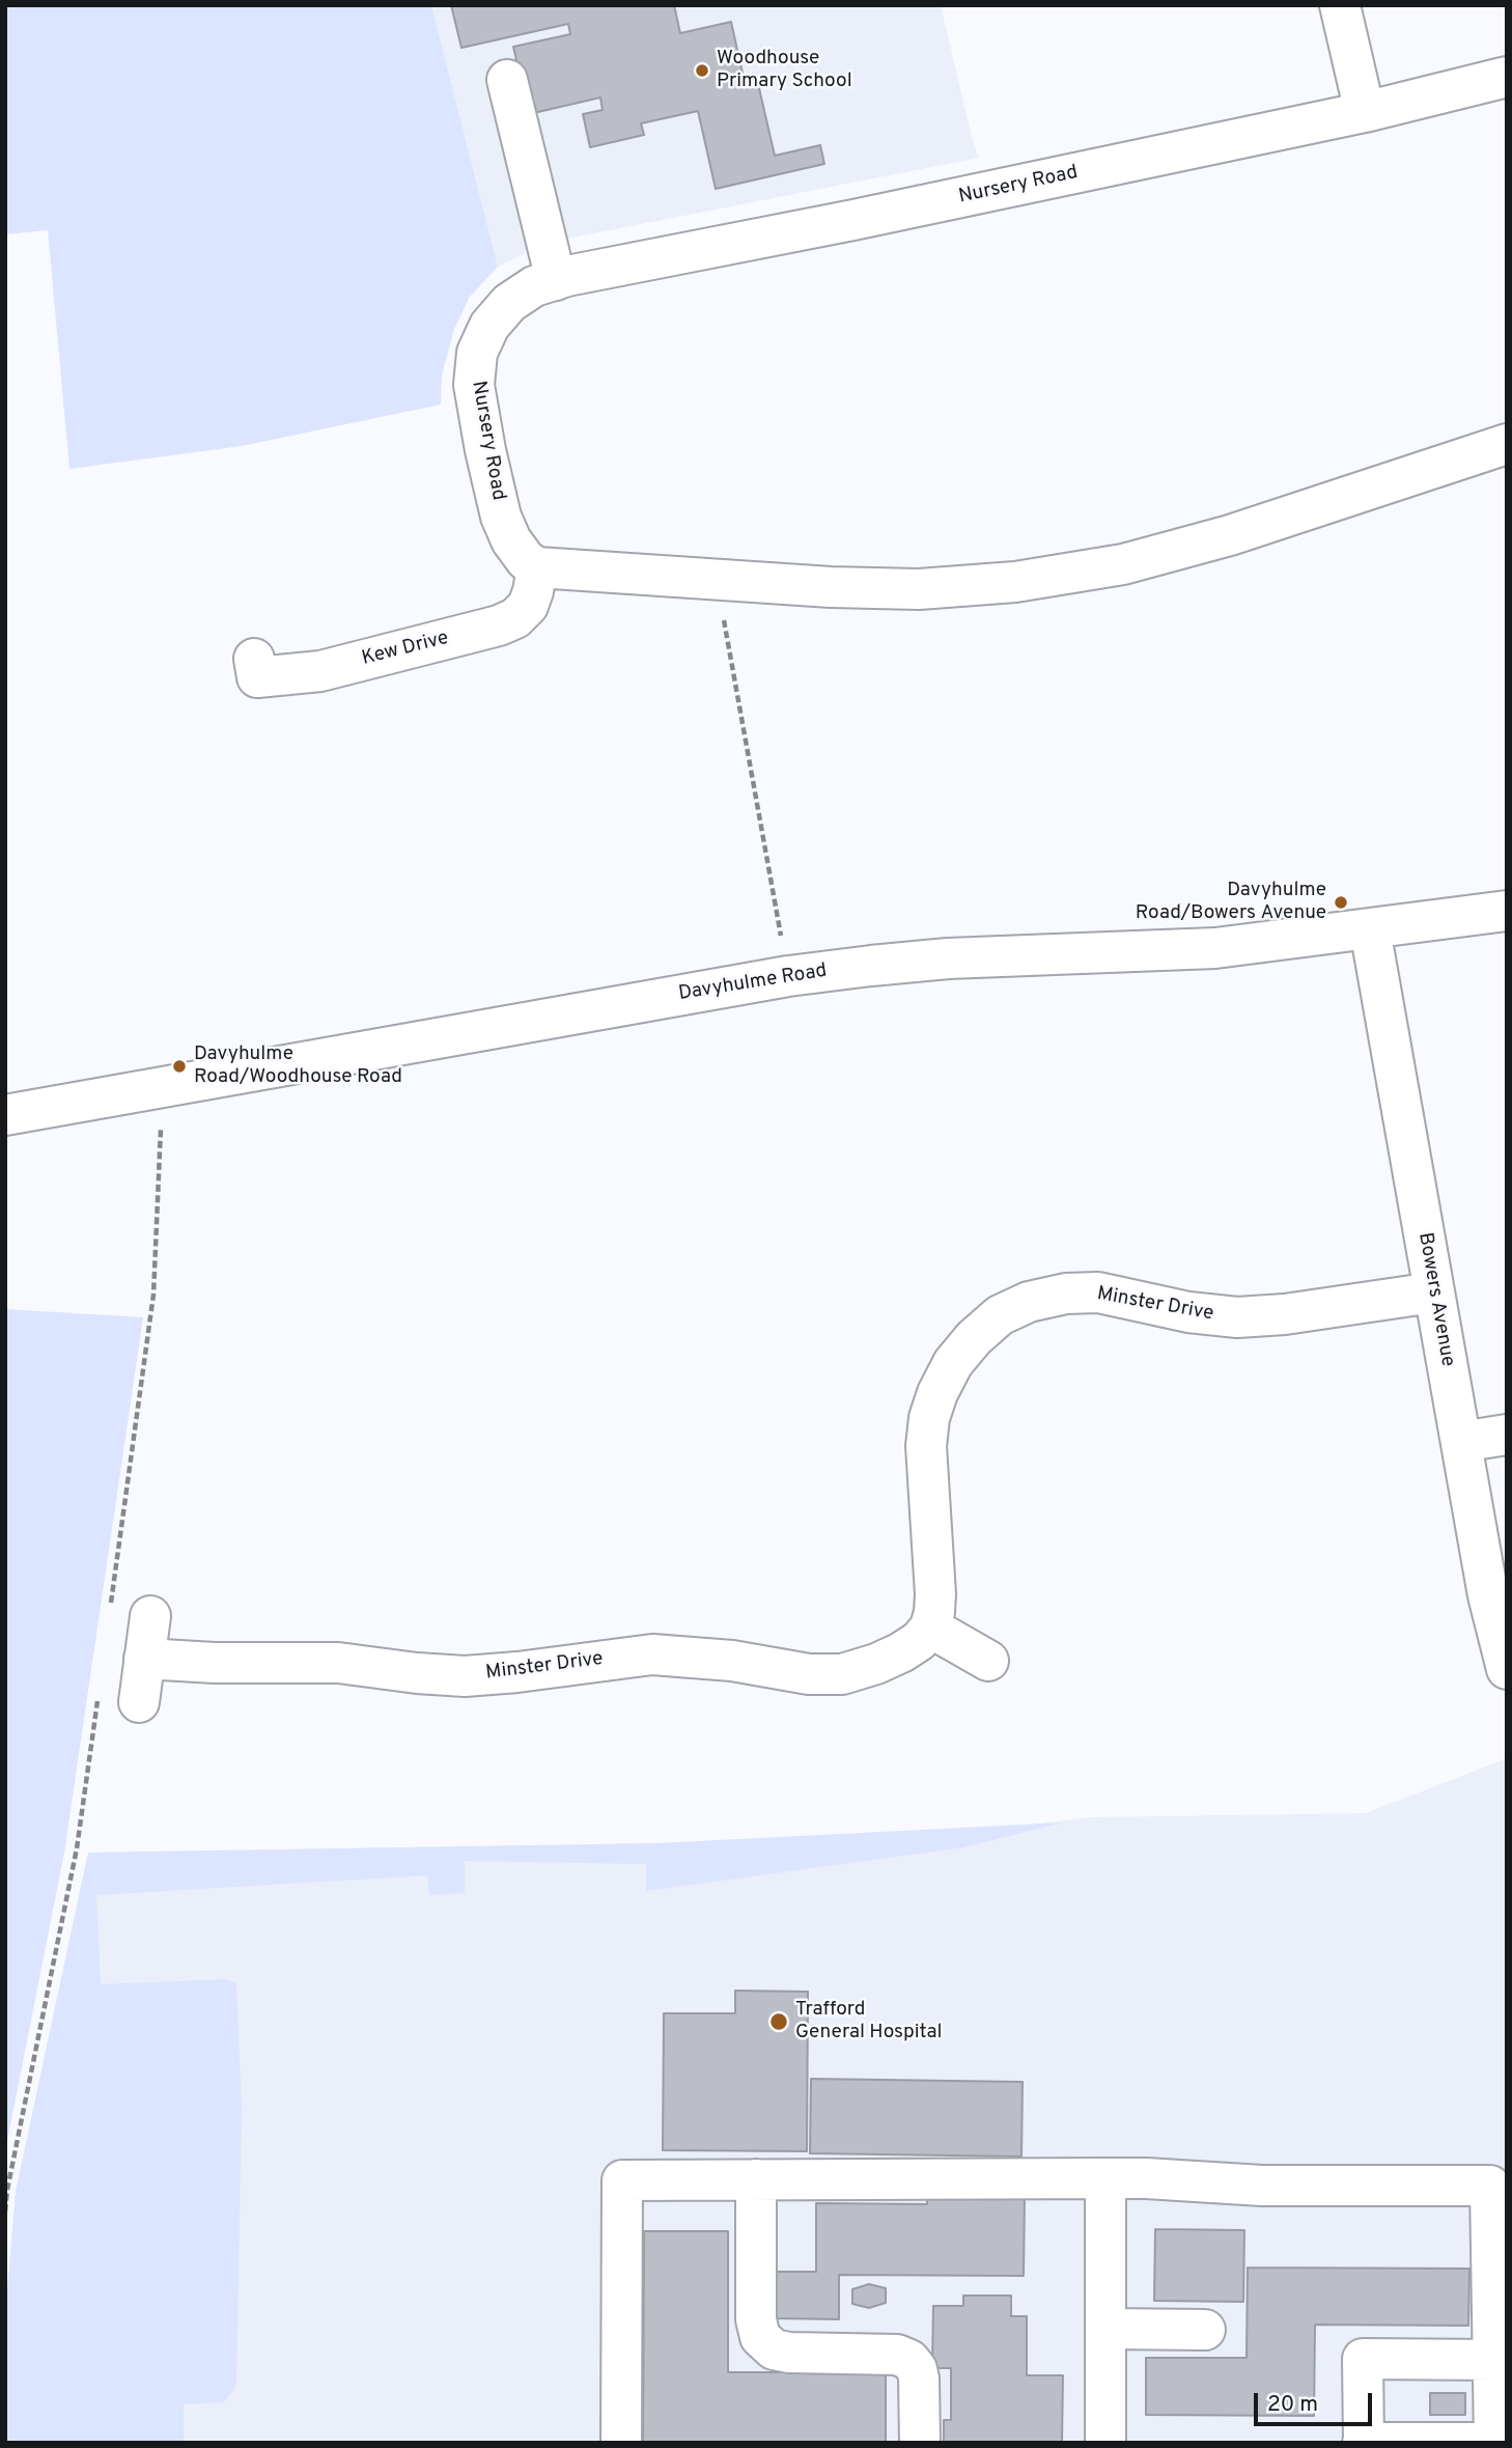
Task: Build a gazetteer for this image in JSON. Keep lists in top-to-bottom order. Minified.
{"streets":{"street":["Nursery Road","Kew Drive","Davyhulme Road","Bowers Avenue","Minster Drive"]},"crossings":[["Nursery Road","Kew Drive"],["Davyhulme Road","Bowers Avenue"],["Bowers Avenue","Minster Drive"]],"places":["Woodhouse Primary School","Davyhulme Road/Bowers Avenue","Davyhulme Road/Woodhouse Road","Trafford General Hospital"],"scale_bar":"20 m"}
